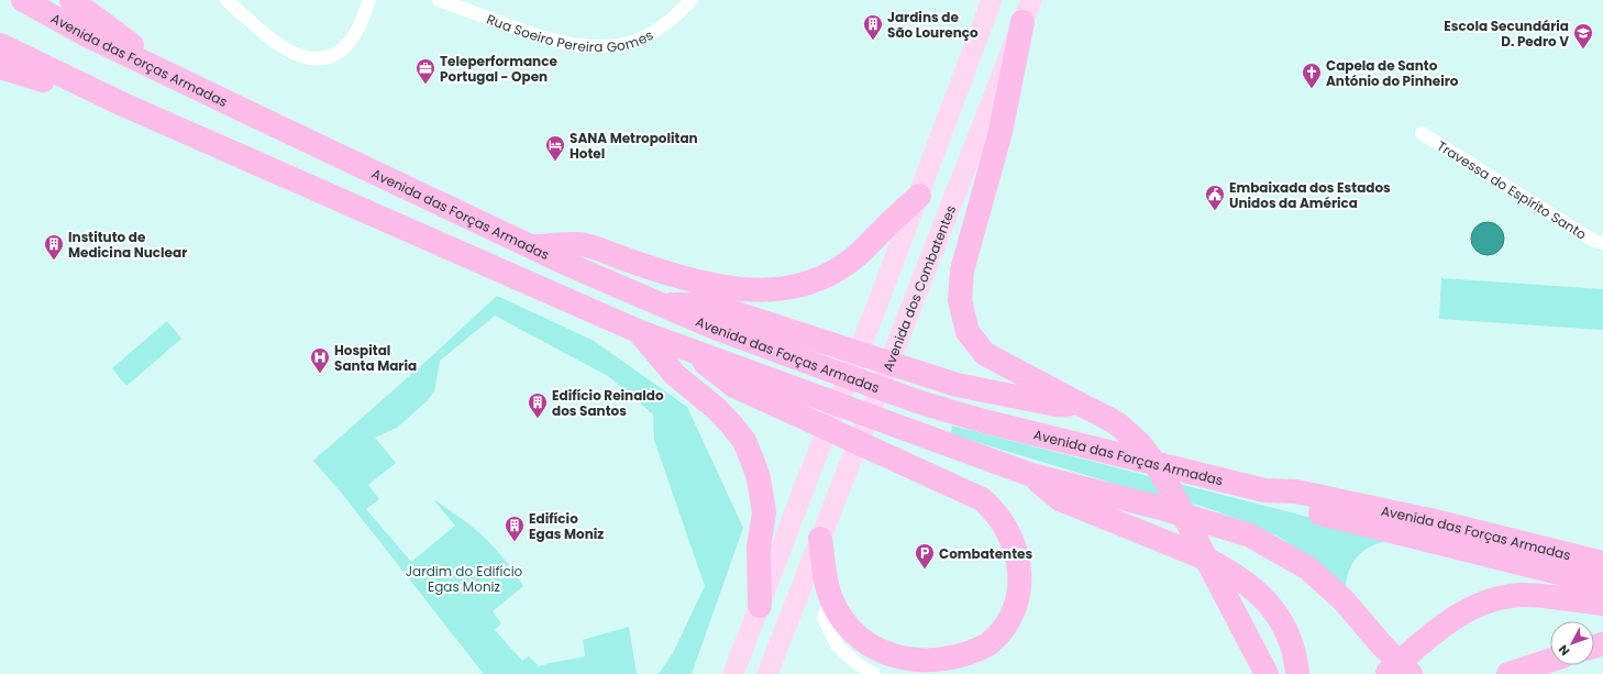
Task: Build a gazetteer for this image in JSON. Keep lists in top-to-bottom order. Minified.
{"streets":{"highway":["Avenida das Forças Armadas"],"main road":["Avenida dos Combatentes"],"street":["Rua Soeiro Pereira Gomes","Travessa do Espírito Santo"]},"parks":["Jardim do Edifício Egas Moniz"],"places":{"building":["Jardins de São Lourenço","Instituto de Medicina Nuclear","Edifício Reinaldo dos Santos","Edifício Egas Moniz"],"school or university":["Escola Secundária D. Pedro V"],"office":["Teleperformance Portugal - Open"],"church":["Capela de Santo António do Pinheiro"],"hotel":["SANA Metropolitan Hotel"],"public building":["Embaixada dos Estados Unidos da América"],"hospital":["Hospital Santa Maria"],"parking":["Combatentes"]},"north":"bottom left"}
